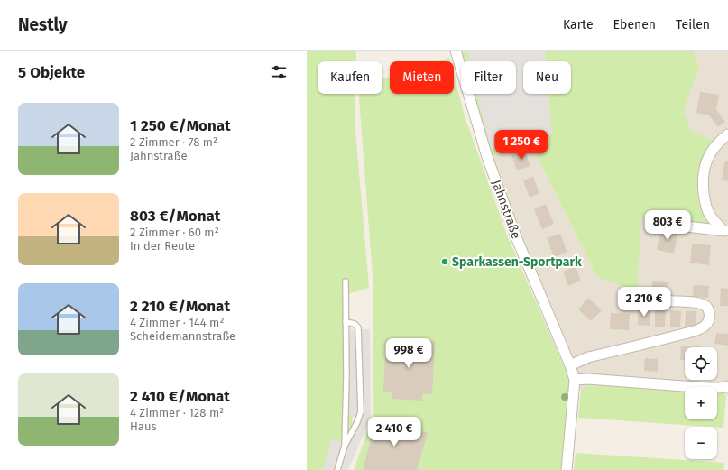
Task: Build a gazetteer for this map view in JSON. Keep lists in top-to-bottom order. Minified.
{"streets":{"street":["Jahnstraße"]},"places":["Sparkassen-Sportpark"],"page":{"header":"Nestly","nav":["Karte","Ebenen","Teilen"],"heading":"5 Objekte","chip":["Kaufen","Mieten","Filter","Neu"],"list":[{"name":"1 250 €/Monat","note":"2 Zimmer · 78 m² · Jahnstraße"},{"name":"803 €/Monat","note":"2 Zimmer · 60 m² · In der Reute"},{"name":"2 210 €/Monat","note":"4 Zimmer · 144 m² · Scheidemannstraße"},{"name":"2 410 €/Monat","note":"4 Zimmer · 128 m² · Haus"}],"price":["1 250 €","803 €","2 210 €","998 €","2 410 €"],"map_buttons":["+","−"]}}
